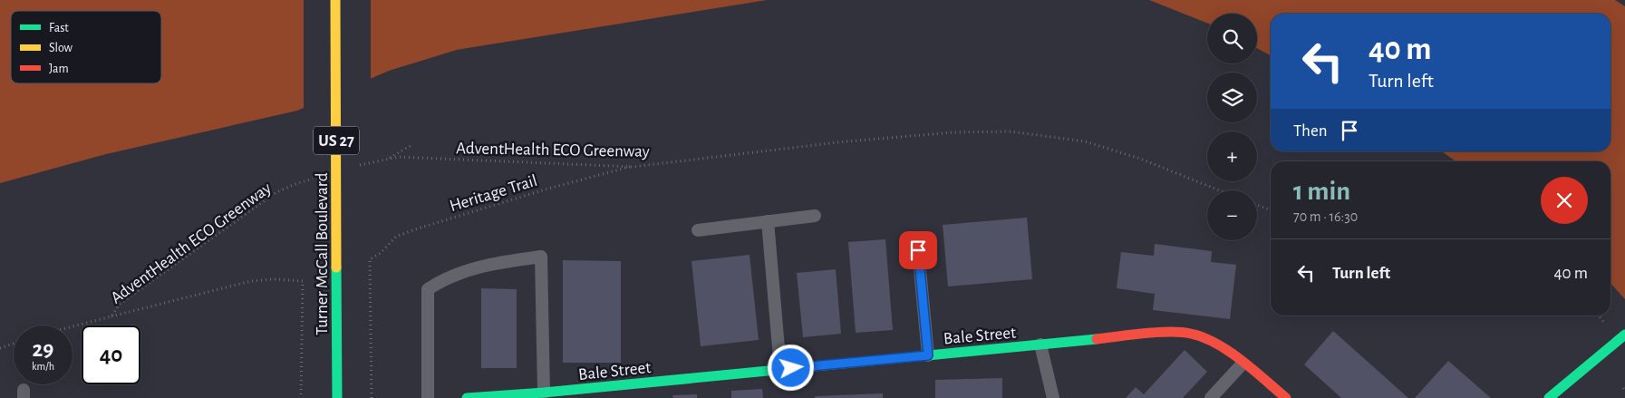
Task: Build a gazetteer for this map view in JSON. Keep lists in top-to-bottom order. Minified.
{"streets":{"street":["US 27","Turner McCall Boulevard","Bale Street"],"path":["AdventHealth ECO Greenway","Heritage Trail"]},"crossings":[["AdventHealth ECO Greenway","Heritage Trail"]],"legend":["Fast","Slow","Jam"],"page":{"map_buttons":["+","−"],"turn":["40 m","Turn left"],"then":"Then","heading":["1 min","70 m · 16:30"],"list":[{"name":"Turn left","value":"40 m"}],"speed":"29 km/h","limit":"40"}}
